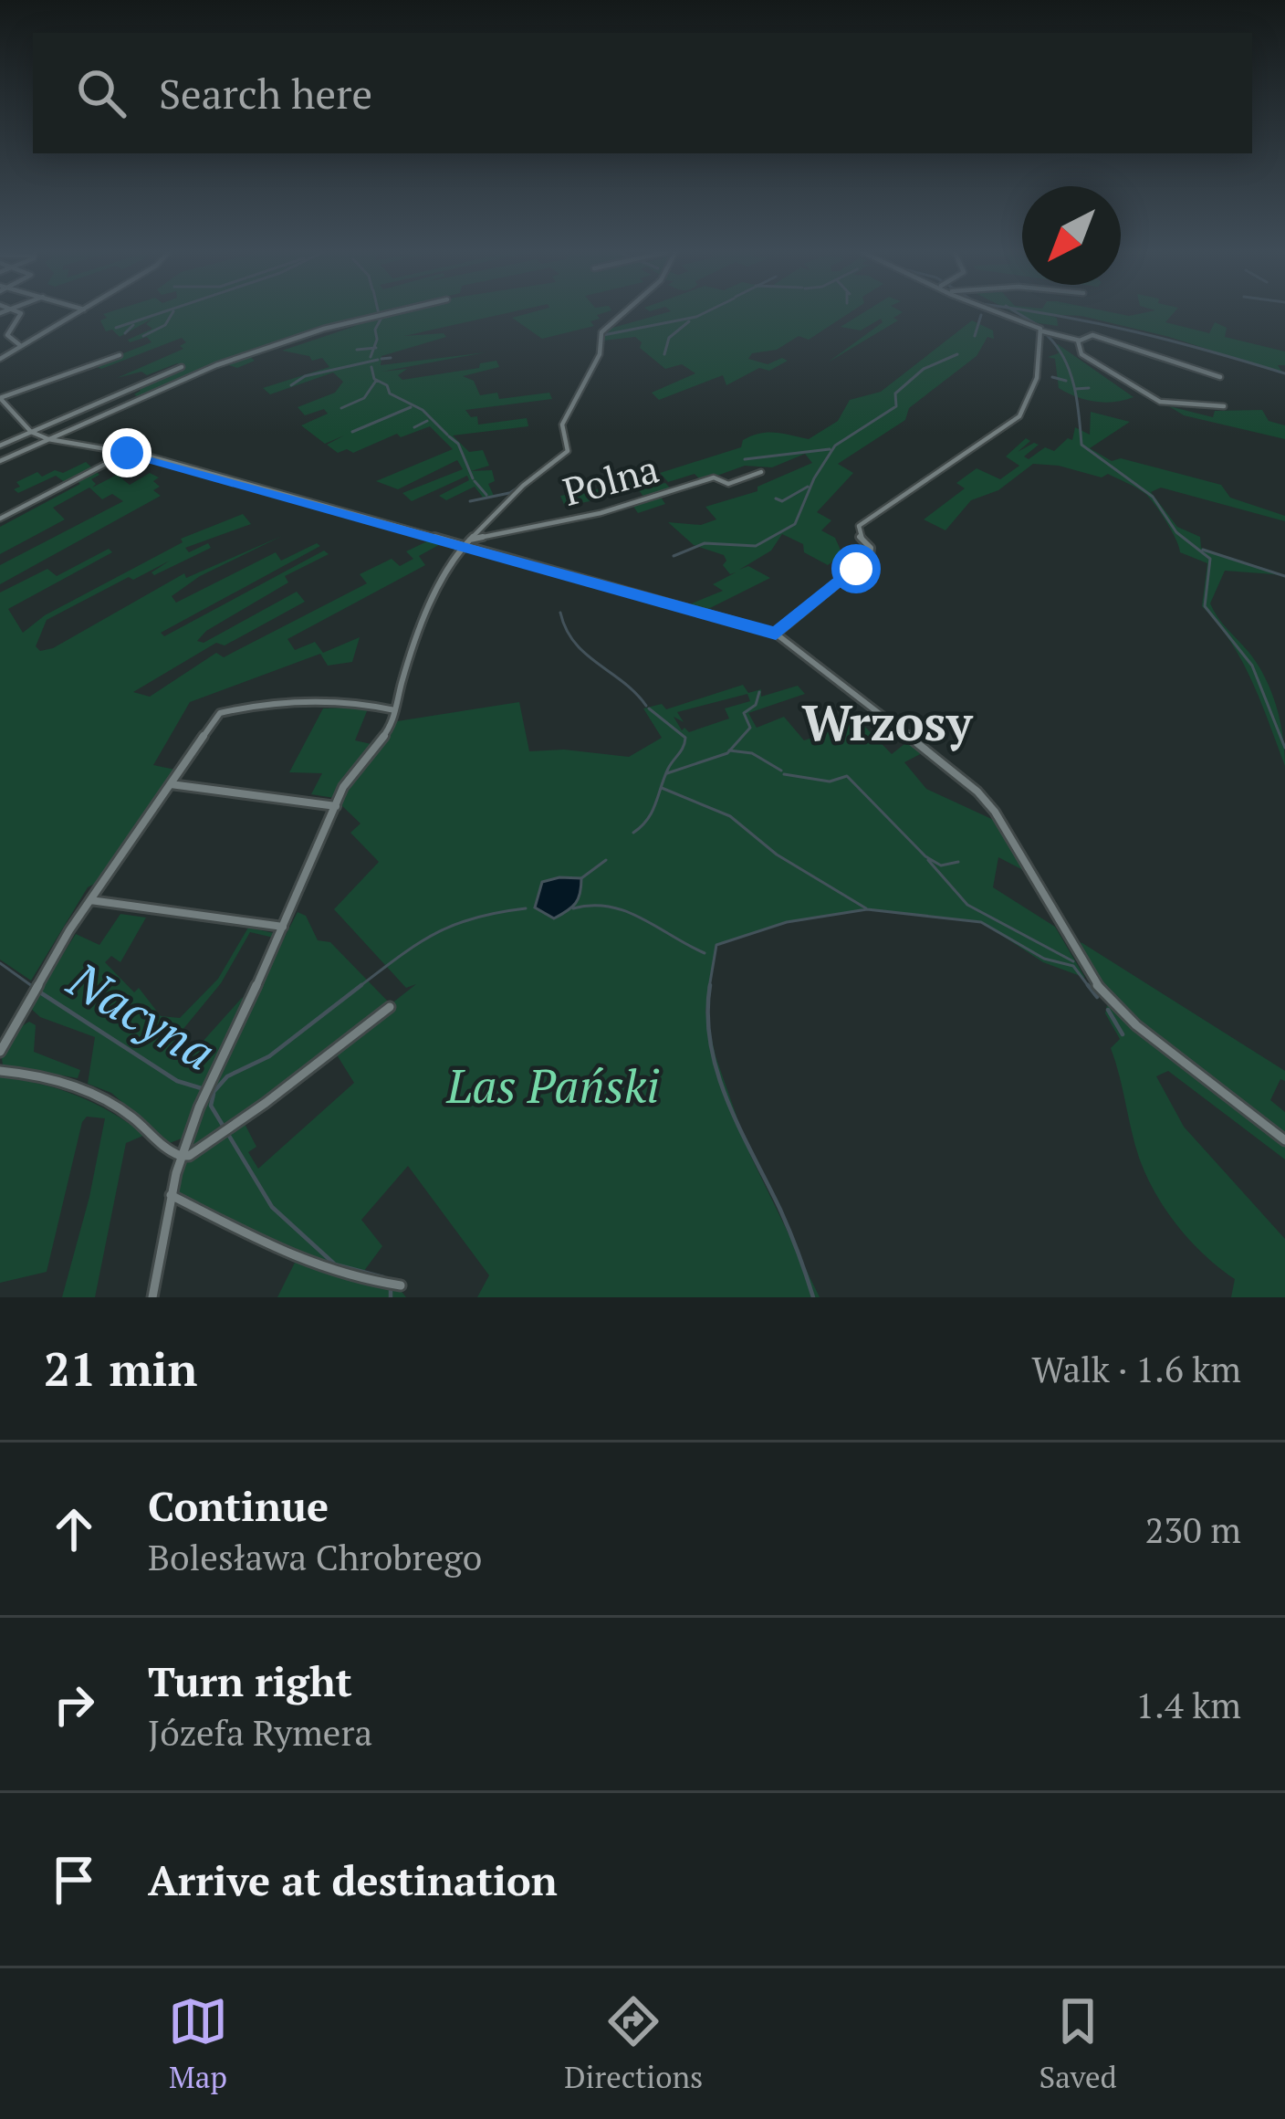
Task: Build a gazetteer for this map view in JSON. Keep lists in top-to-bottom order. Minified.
{"streets":{"street":["Polna"]},"districts":["Wrzosy"],"water":["Nacyna"],"parks":["Las Pański"],"north":"bottom left","page":{"search":"Search here","heading":["21 min","Walk · 1.6 km"],"list":[["Continue","Bolesława Chrobrego","230 m"],["Turn right","Józefa Rymera","1.4 km"],"Arrive at destination"],"nav":["Map","Directions","Saved"]}}
